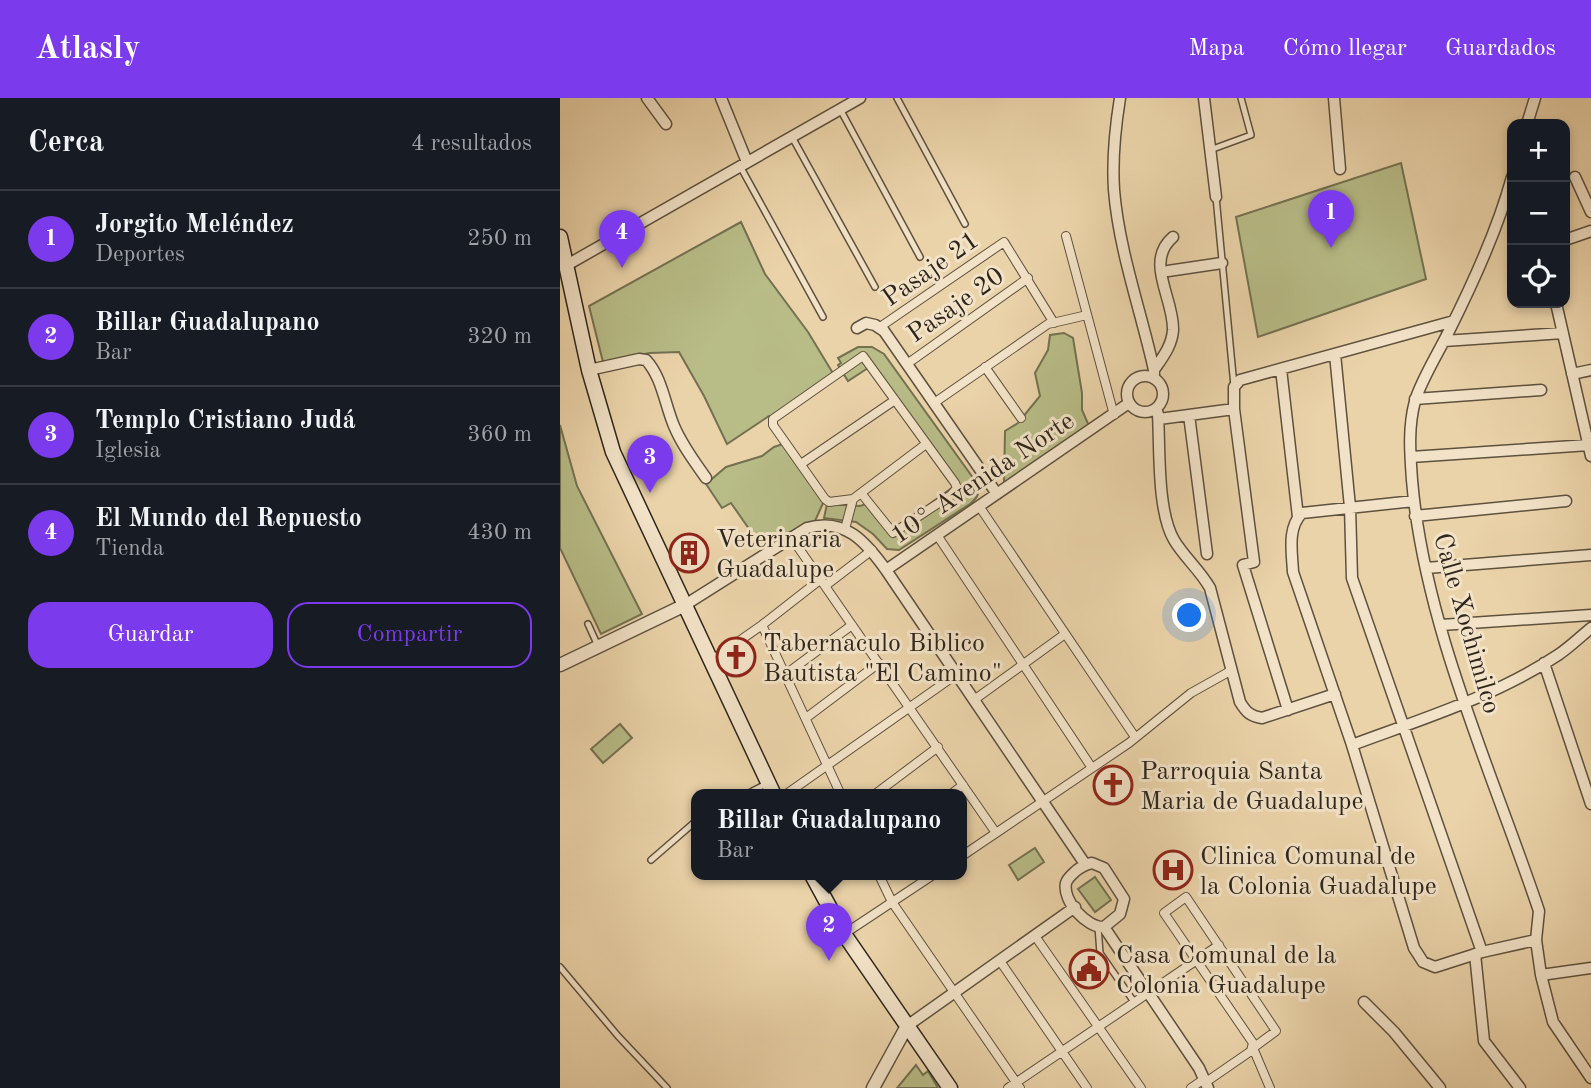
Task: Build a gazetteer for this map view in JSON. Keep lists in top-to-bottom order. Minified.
{"streets":{"street":["Pasaje 21","Pasaje 20","10° Avenida Norte","Calle Xochimilco"]},"crossings":[["Pasaje 21","Pasaje 20"]],"places":{"building":["Veterinaria Guadalupe"],"church":["Tabernaculo Biblico Bautista \"El Camino\"","Parroquia Santa Maria de Guadalupe"],"hospital":["Clinica Comunal de la Colonia Guadalupe"],"public building":["Casa Comunal de la Colonia Guadalupe"]},"page":{"header":"Atlasly","nav":["Mapa","Cómo llegar","Guardados"],"heading":["Cerca","4 resultados"],"map_buttons":["+","−"],"list":[{"mark":"1","name":"Jorgito Meléndez","note":"Deportes","value":"250 m"},{"mark":"2","name":"Billar Guadalupano","note":"Bar","value":"320 m"},{"mark":"3","name":"Templo Cristiano Judá","note":"Iglesia","value":"360 m"},{"mark":"4","name":"El Mundo del Repuesto","note":"Tienda","value":"430 m"}],"pins":["1","4","3","2"],"buttons":["Guardar","Compartir"],"popup":["Billar Guadalupano","Bar"]}}
